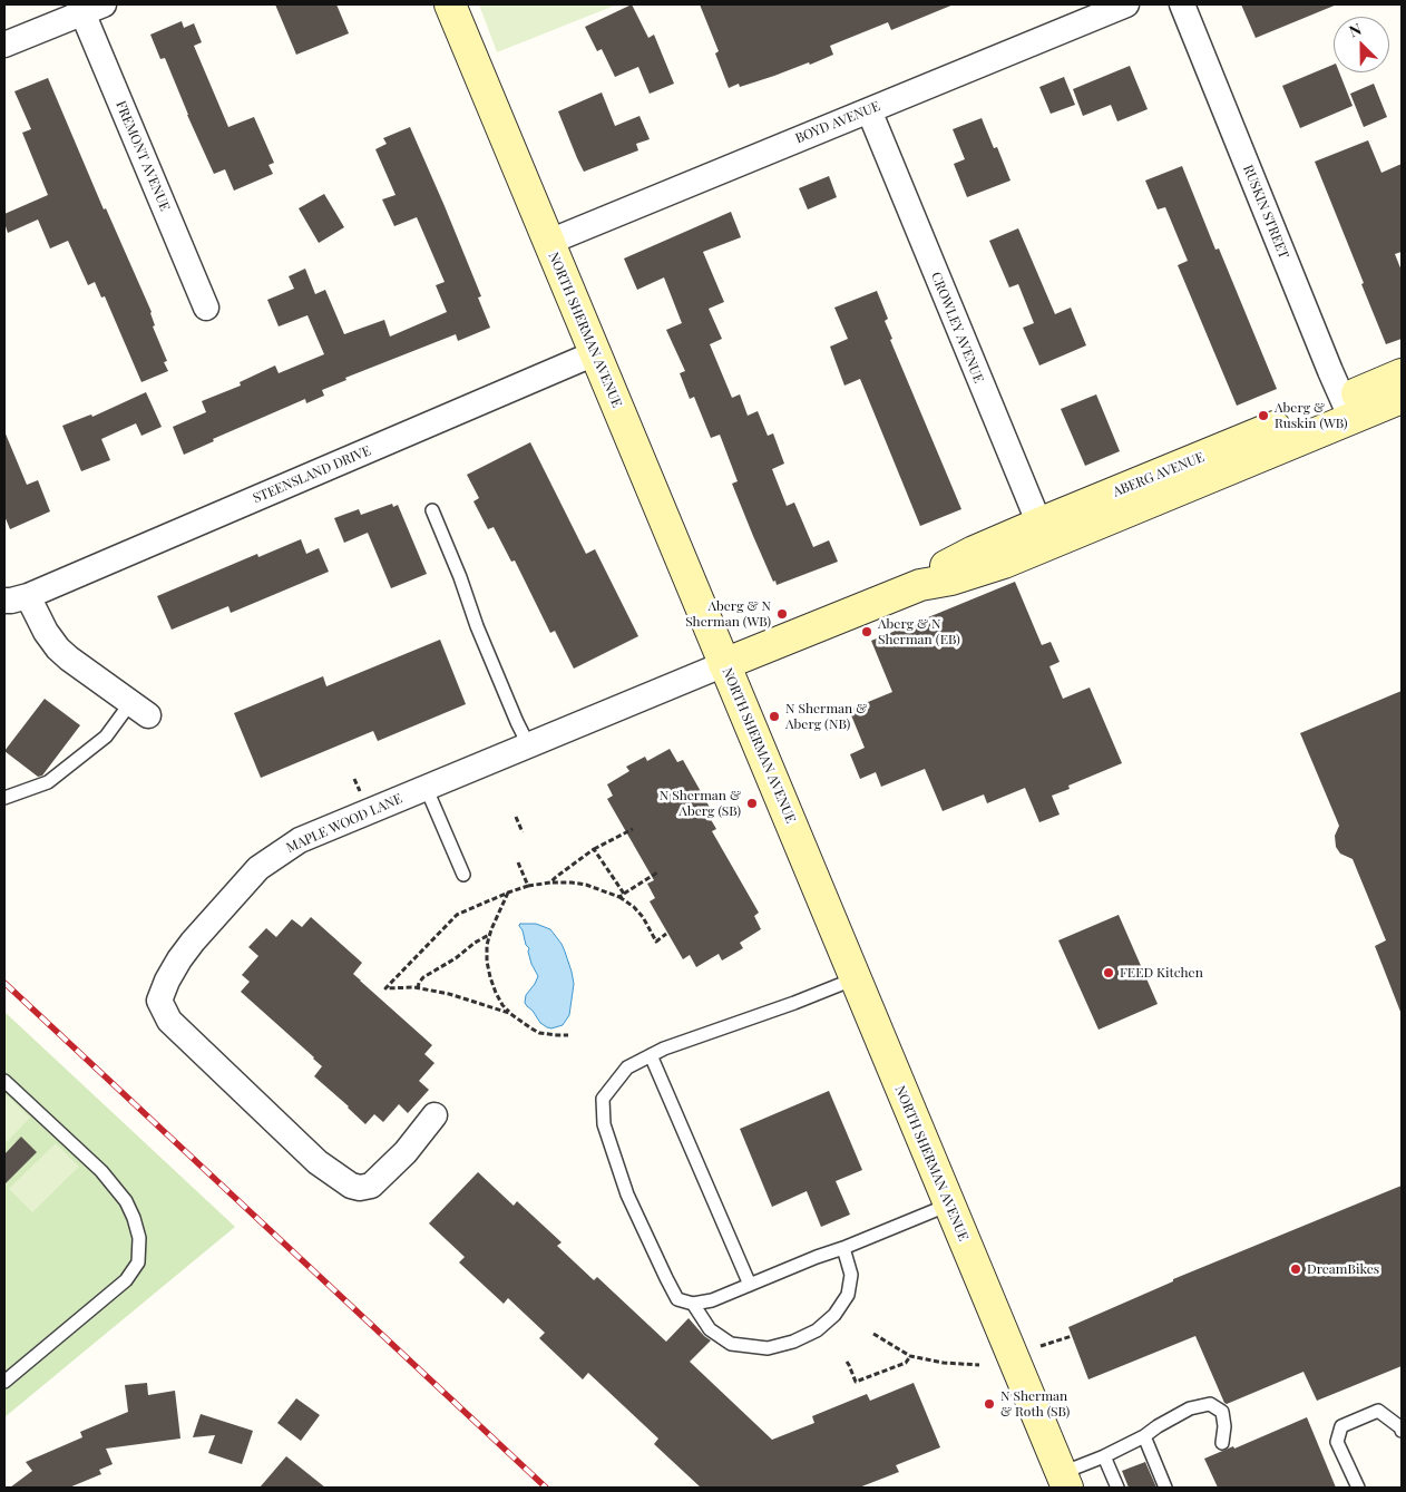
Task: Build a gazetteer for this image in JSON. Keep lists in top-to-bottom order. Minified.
{"streets":{"street":["BOYD AVENUE","FREMONT AVENUE","RUSKIN STREET","CROWLEY AVENUE","NORTH SHERMAN AVENUE","STEENSLAND DRIVE","ABERG AVENUE","MAPLE WOOD LANE"]},"crossings":[["BOYD AVENUE","CROWLEY AVENUE"],["BOYD AVENUE","NORTH SHERMAN AVENUE"],["RUSKIN STREET","ABERG AVENUE"],["CROWLEY AVENUE","ABERG AVENUE"],["NORTH SHERMAN AVENUE","STEENSLAND DRIVE"],["NORTH SHERMAN AVENUE","ABERG AVENUE"],["NORTH SHERMAN AVENUE","MAPLE WOOD LANE"],["ABERG AVENUE","MAPLE WOOD LANE"]],"places":["Aberg & Ruskin (WB)","Aberg & N Sherman (WB)","Aberg & N Sherman (EB)","N Sherman & Aberg (NB)","N Sherman & Aberg (SB)","FEED Kitchen","DreamBikes","N Sherman & Roth (SB)"],"north":"top left"}
